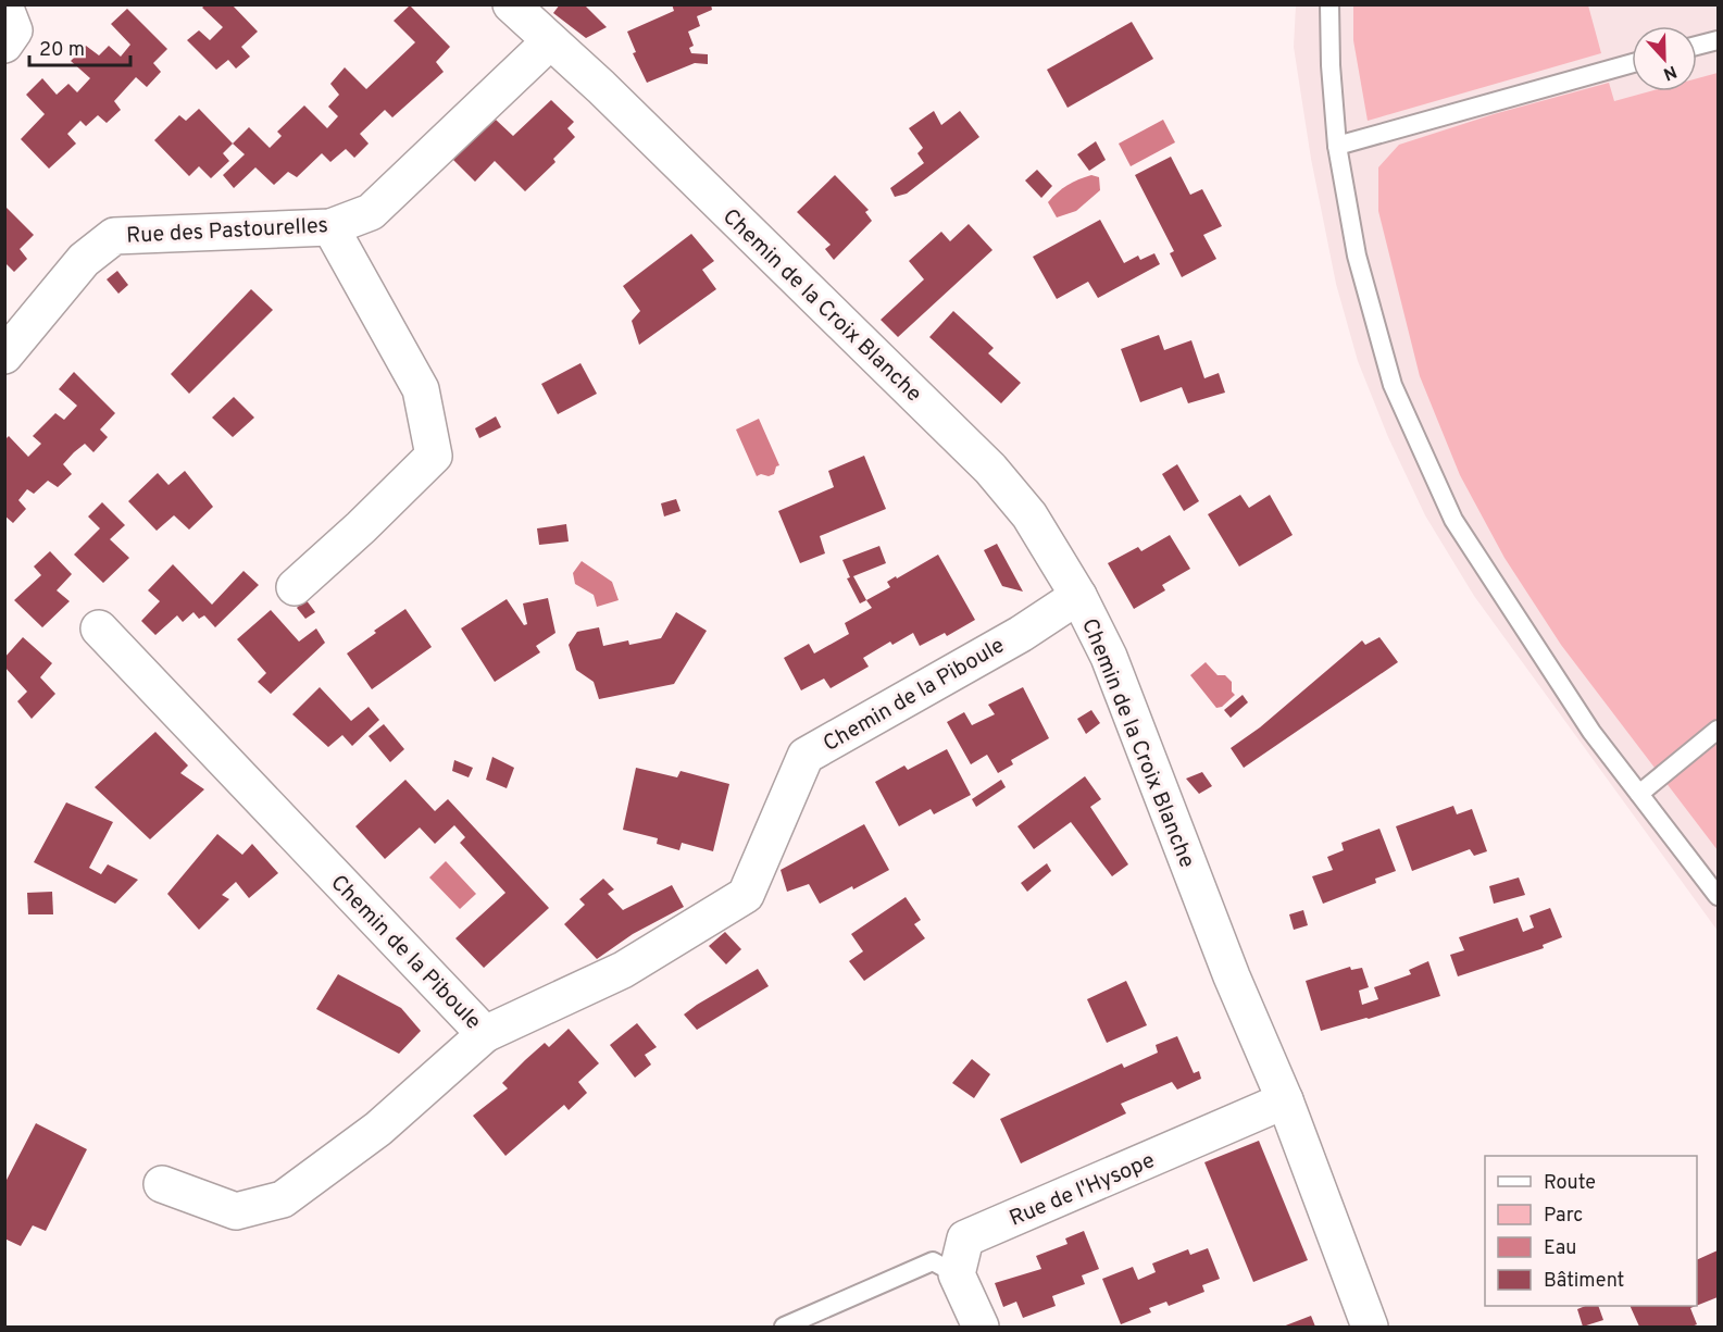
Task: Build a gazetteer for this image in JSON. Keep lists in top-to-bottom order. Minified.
{"streets":{"street":["Rue des Pastourelles","Chemin de la Croix Blanche","Chemin de la Piboule","Rue de l'Hysope"]},"crossings":[["Rue des Pastourelles","Chemin de la Croix Blanche"],["Chemin de la Croix Blanche","Chemin de la Piboule"],["Chemin de la Croix Blanche","Rue de l'Hysope"]],"legend":["Route","Parc","Eau","Bâtiment"],"scale_bar":"20 m","north":"bottom"}
